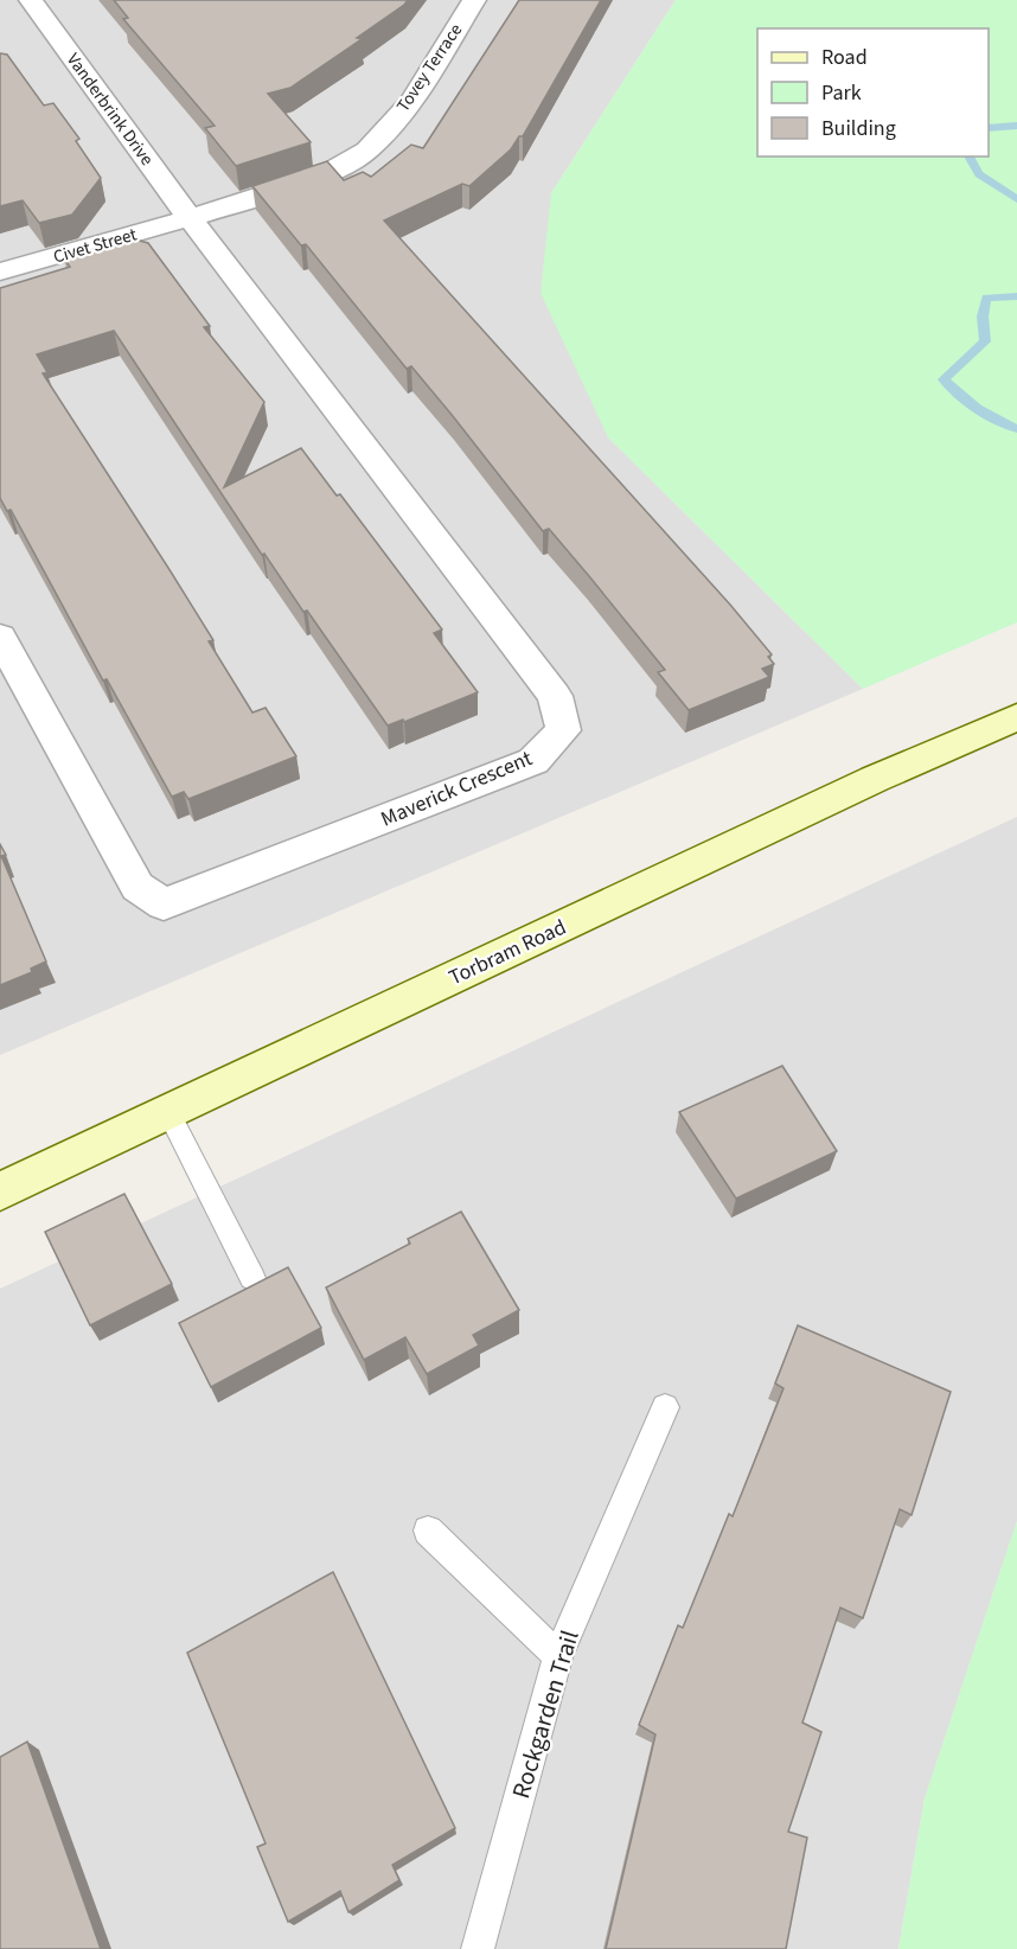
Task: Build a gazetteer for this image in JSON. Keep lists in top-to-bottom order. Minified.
{"streets":{"main road":["Torbram Road"],"street":["Tovey Terrace","Vanderbrink Drive","Civet Street","Maverick Crescent"],"lane":["Rockgarden Trail"]},"crossings":[["Tovey Terrace","Vanderbrink Drive"],["Tovey Terrace","Civet Street"],["Tovey Terrace","Maverick Crescent"],["Vanderbrink Drive","Civet Street"],["Vanderbrink Drive","Maverick Crescent"],["Civet Street","Maverick Crescent"]],"legend":["Road","Park","Building"]}
